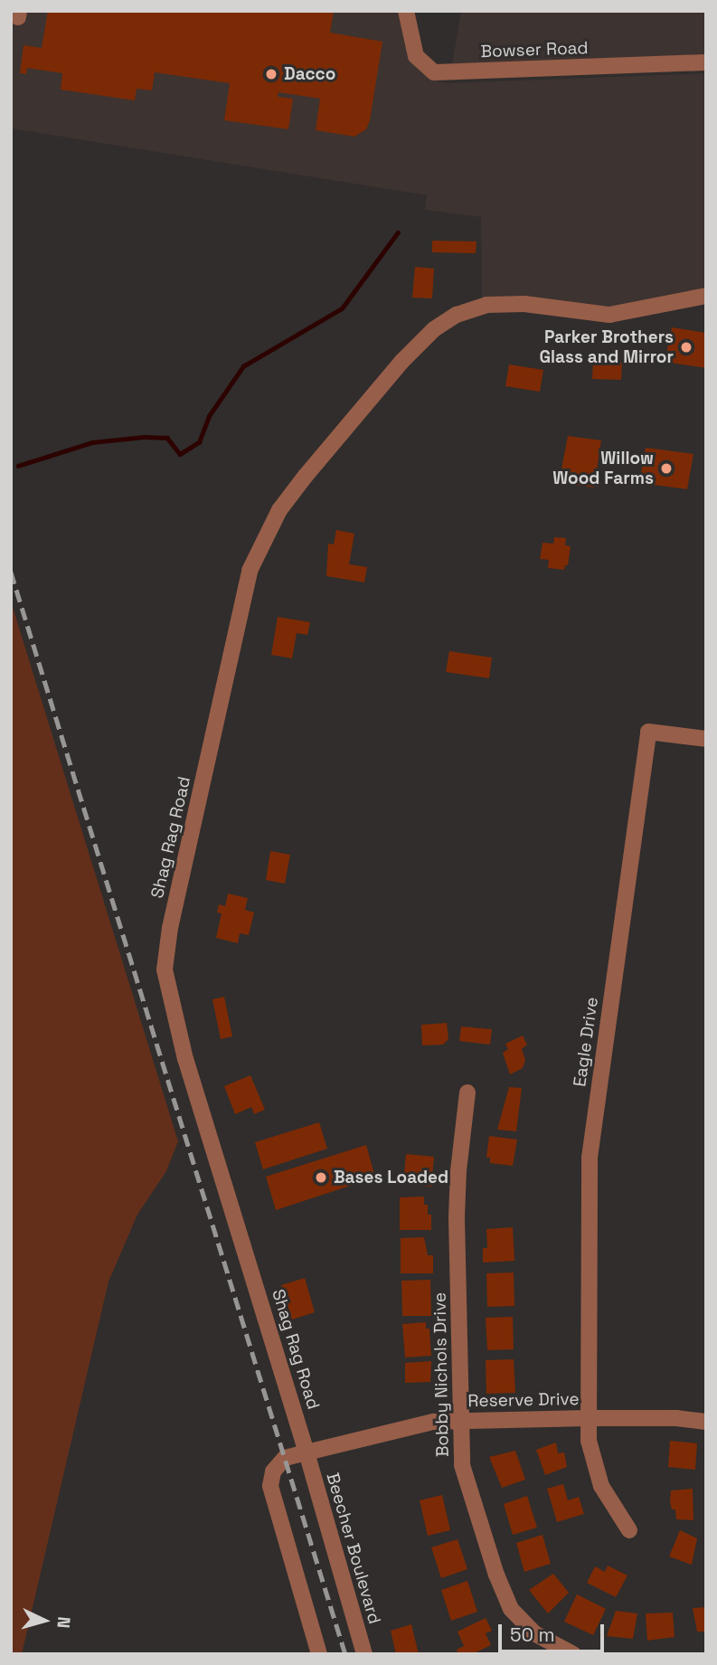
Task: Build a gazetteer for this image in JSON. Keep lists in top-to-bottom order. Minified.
{"streets":{"street":["Bowser Road","Shag Rag Road","Eagle Drive","Bobby Nichols Drive","Reserve Drive","Beecher Boulevard"]},"crossings":[["Shag Rag Road","Reserve Drive"],["Shag Rag Road","Beecher Boulevard"],["Eagle Drive","Reserve Drive"],["Bobby Nichols Drive","Reserve Drive"],["Reserve Drive","Beecher Boulevard"]],"places":["Dacco","Parker Brothers Glass and Mirror","Willow Wood Farms","Bases Loaded"],"scale_bar":"50 m","north":"right"}
